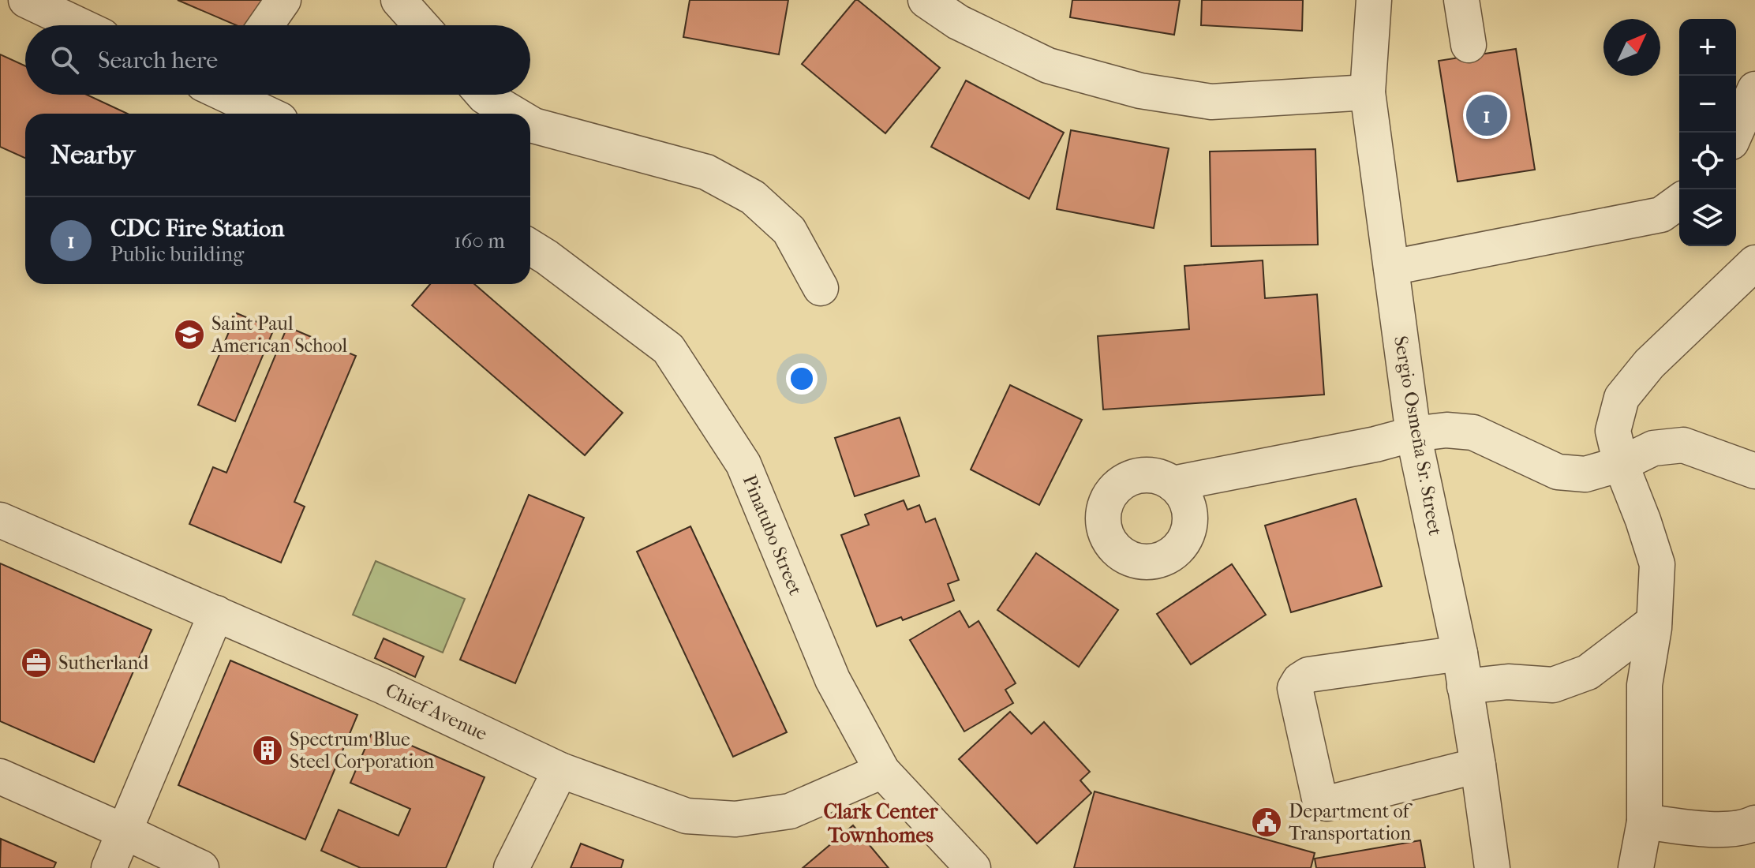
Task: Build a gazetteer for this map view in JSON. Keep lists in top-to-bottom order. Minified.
{"streets":{"street":["Sergio Osmeña Sr. Street","Pinatubo Street","Chief Avenue"]},"crossings":[["Pinatubo Street","Chief Avenue"]],"districts":["Clark Center Townhomes"],"places":{"school or university":["Saint Paul American School"],"office":["Sutherland"],"building":["Spectrum Blue Steel Corporation"],"public building":["Department of Transportation"]},"north":"top right","page":{"map_buttons":["+","−"],"search":"Search here","pins":"1","heading":"Nearby","list":[{"mark":"1","name":"CDC Fire Station","note":"Public building","value":"160 m"}]}}
